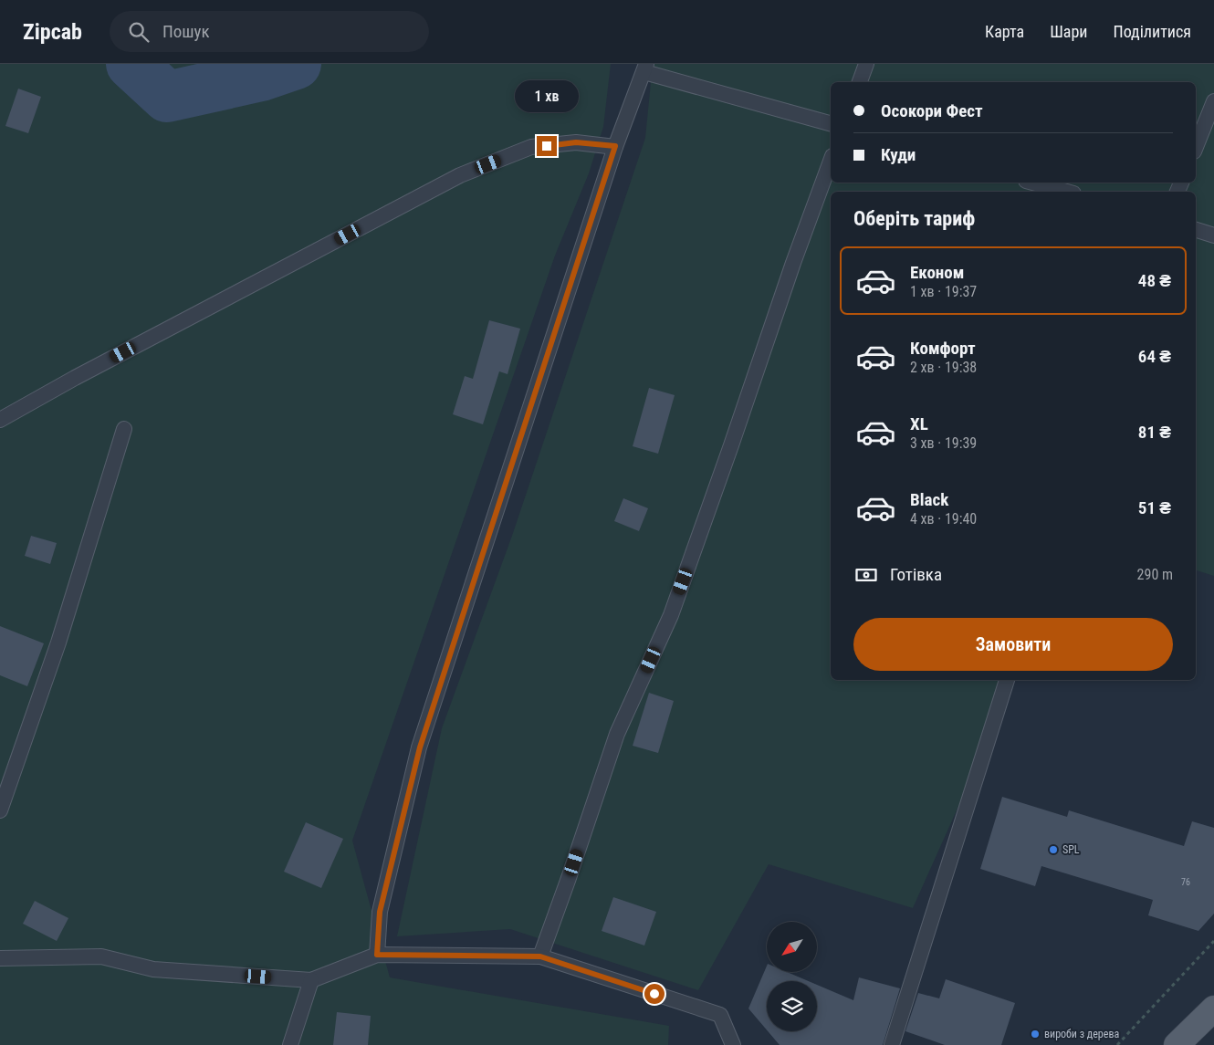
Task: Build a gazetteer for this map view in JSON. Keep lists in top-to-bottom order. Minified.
{"places":["SPL","вироби з дерева"],"house_numbers":["76"],"north":"bottom left","page":{"header":"Zipcab","search":"Пошук","nav":["Карта","Шари","Поділитися"],"bubble":"1 хв","banner":["Осокори Фест","Куди"],"heading":"Оберіть тариф","list":[{"name":"Економ","note":"1 хв · 19:37","value":"48 ₴"},{"name":"Комфорт","note":"2 хв · 19:38","value":"64 ₴"},{"name":"XL","note":"3 хв · 19:39","value":"81 ₴"},{"name":"Black","note":"4 хв · 19:40","value":"51 ₴"}],"pay":["Готівка","290 m"],"buttons":"Замовити"}}
